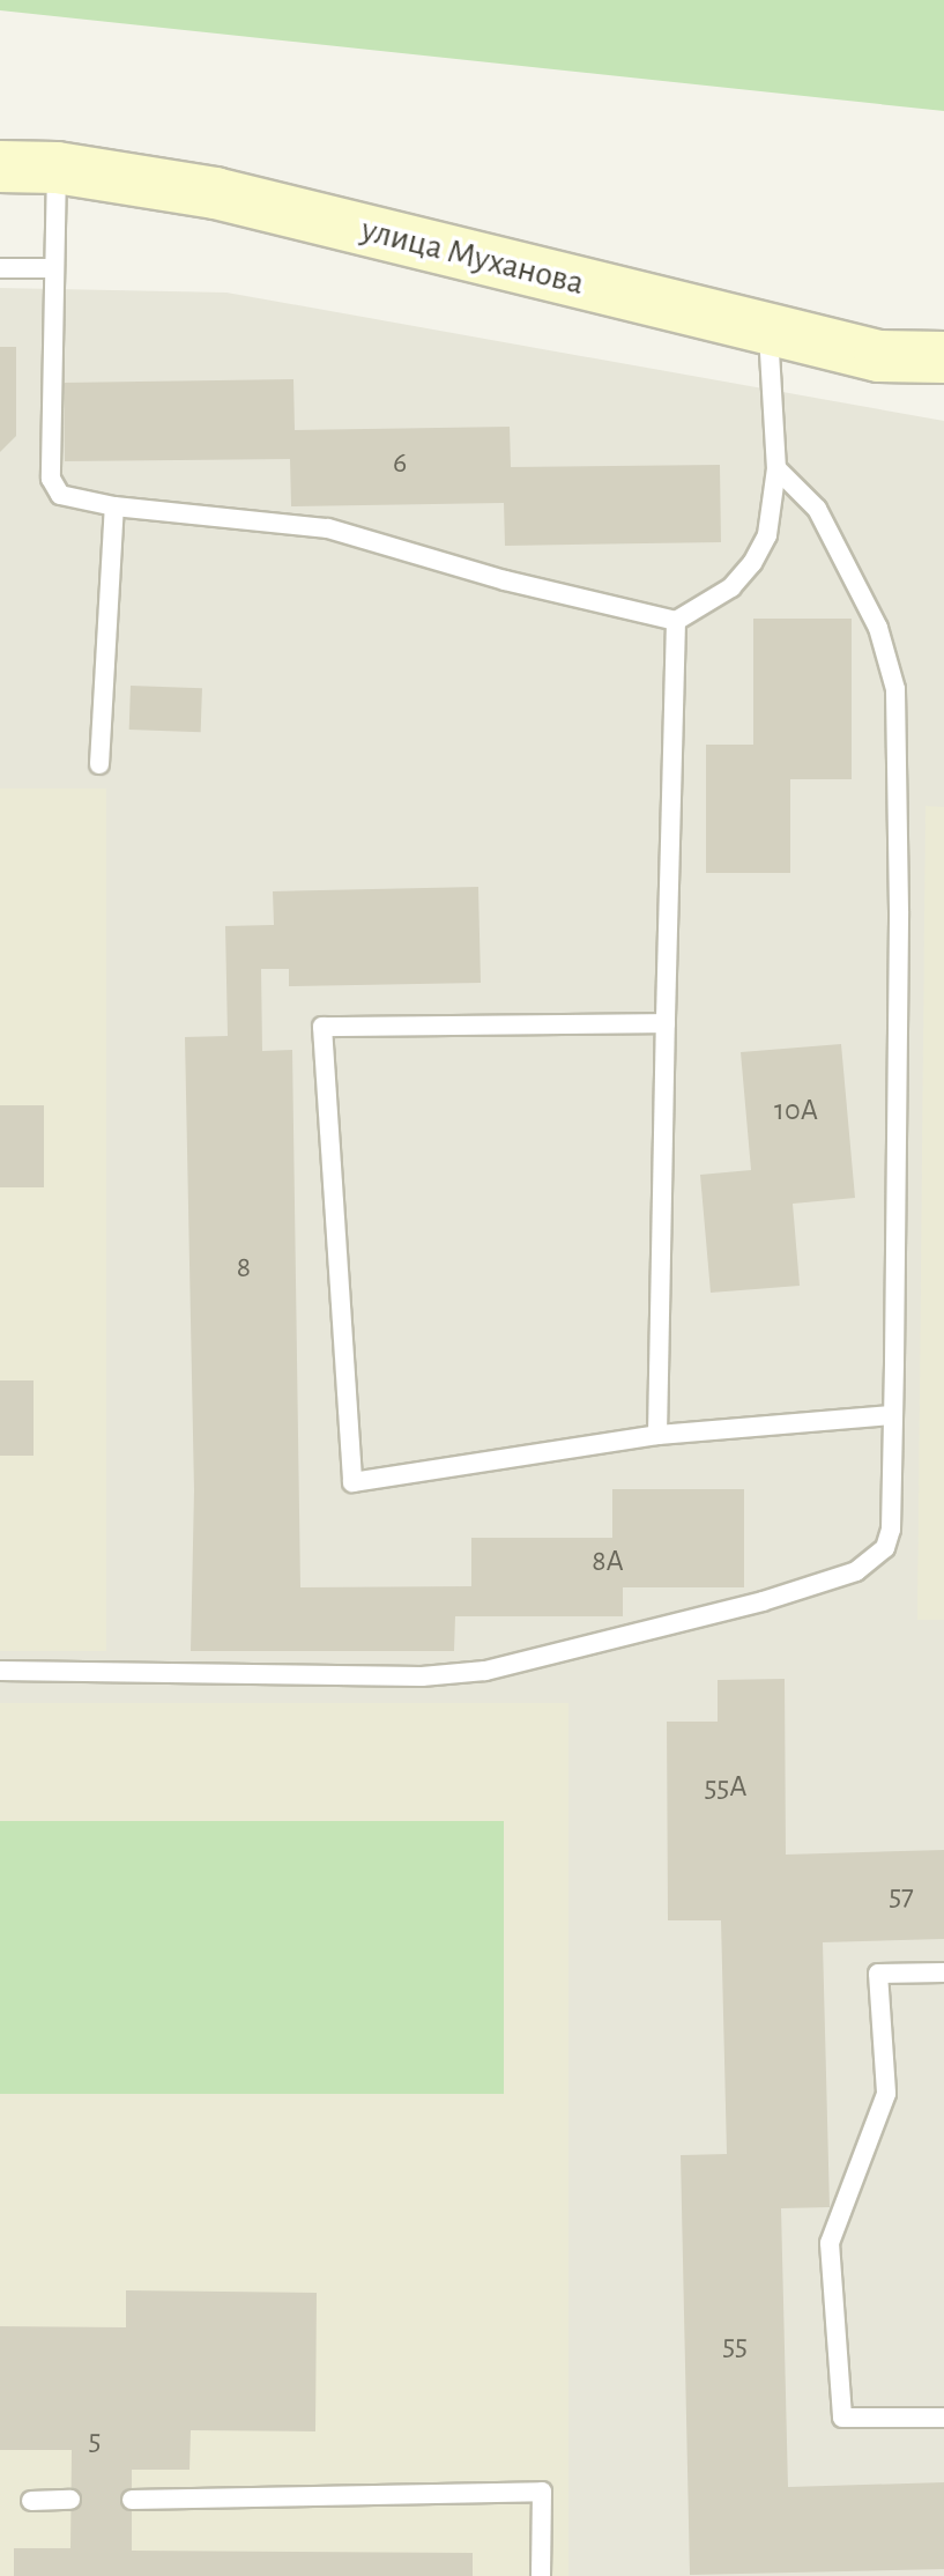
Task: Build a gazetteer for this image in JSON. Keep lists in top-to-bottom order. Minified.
{"streets":{"street":["улица Муханова"]},"house_numbers":["6","10А","8","8А","55А","57","55","5"]}
